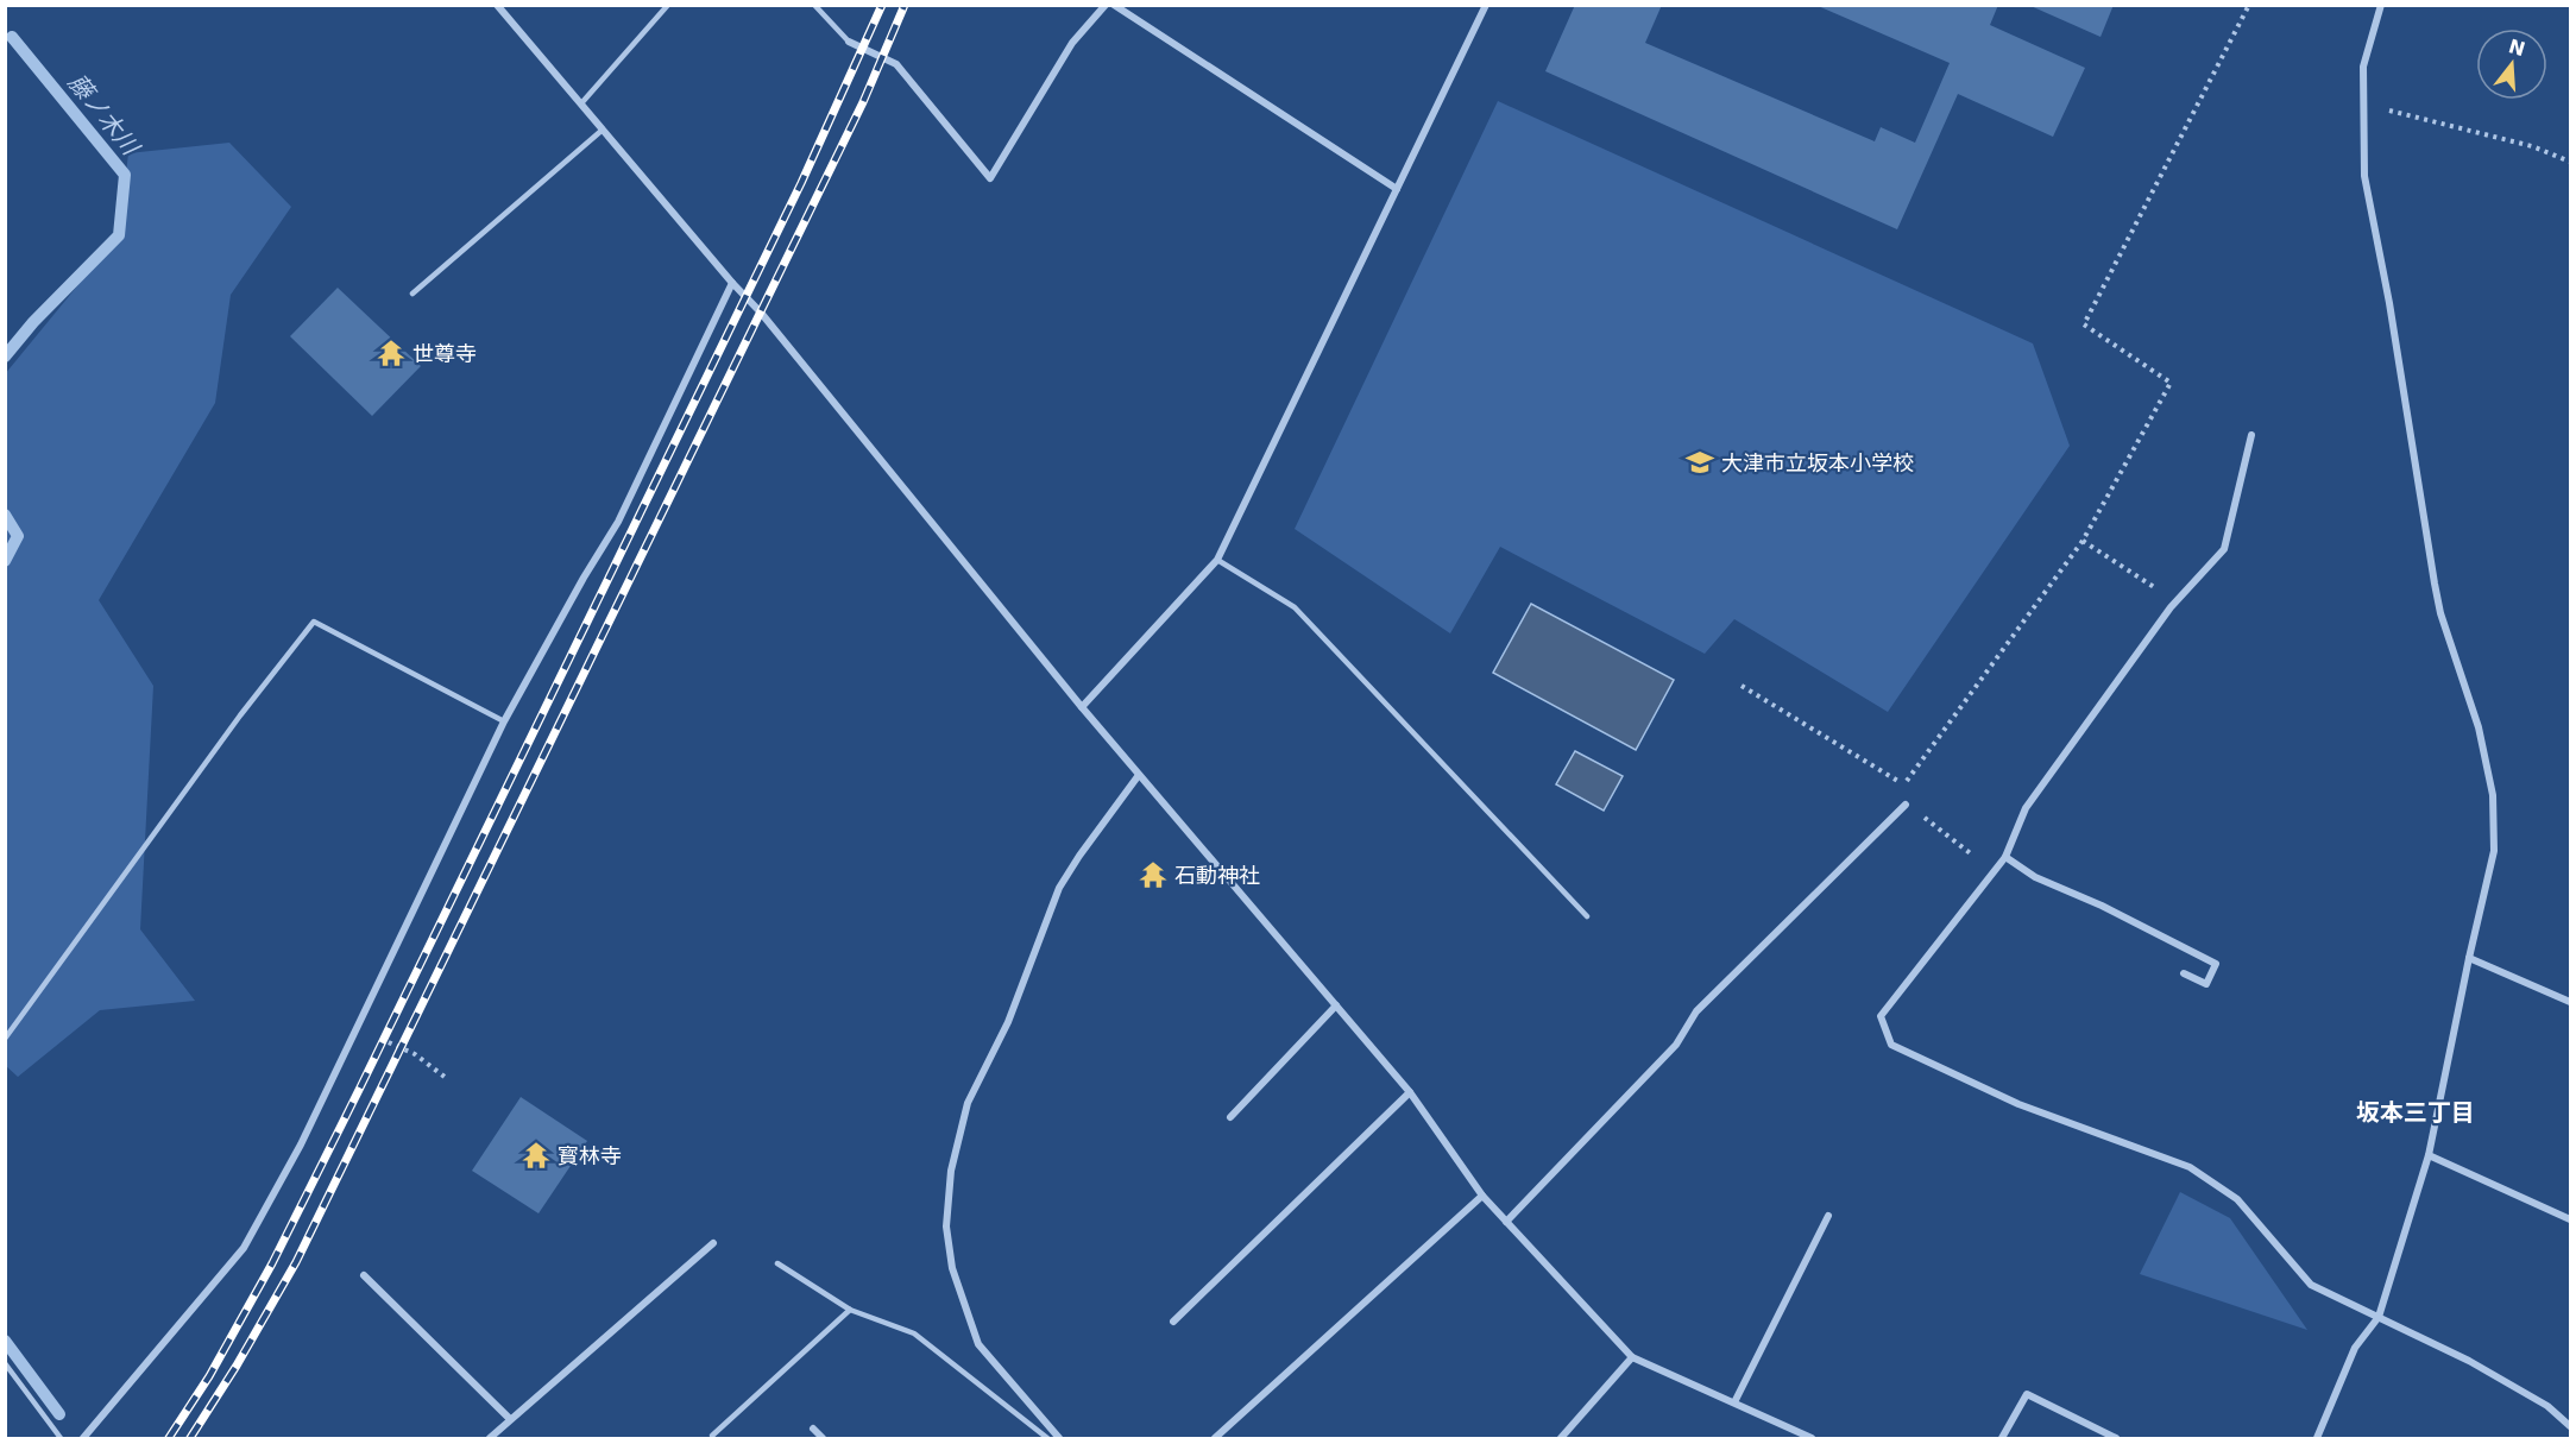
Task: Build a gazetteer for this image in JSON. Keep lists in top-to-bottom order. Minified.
{"districts":["坂本三丁目"],"water":["藤ノ木川"],"places":{"temple":["世尊寺","石動神社","寳林寺"],"school or university":["大津市立坂本小学校"]},"north":"top"}
